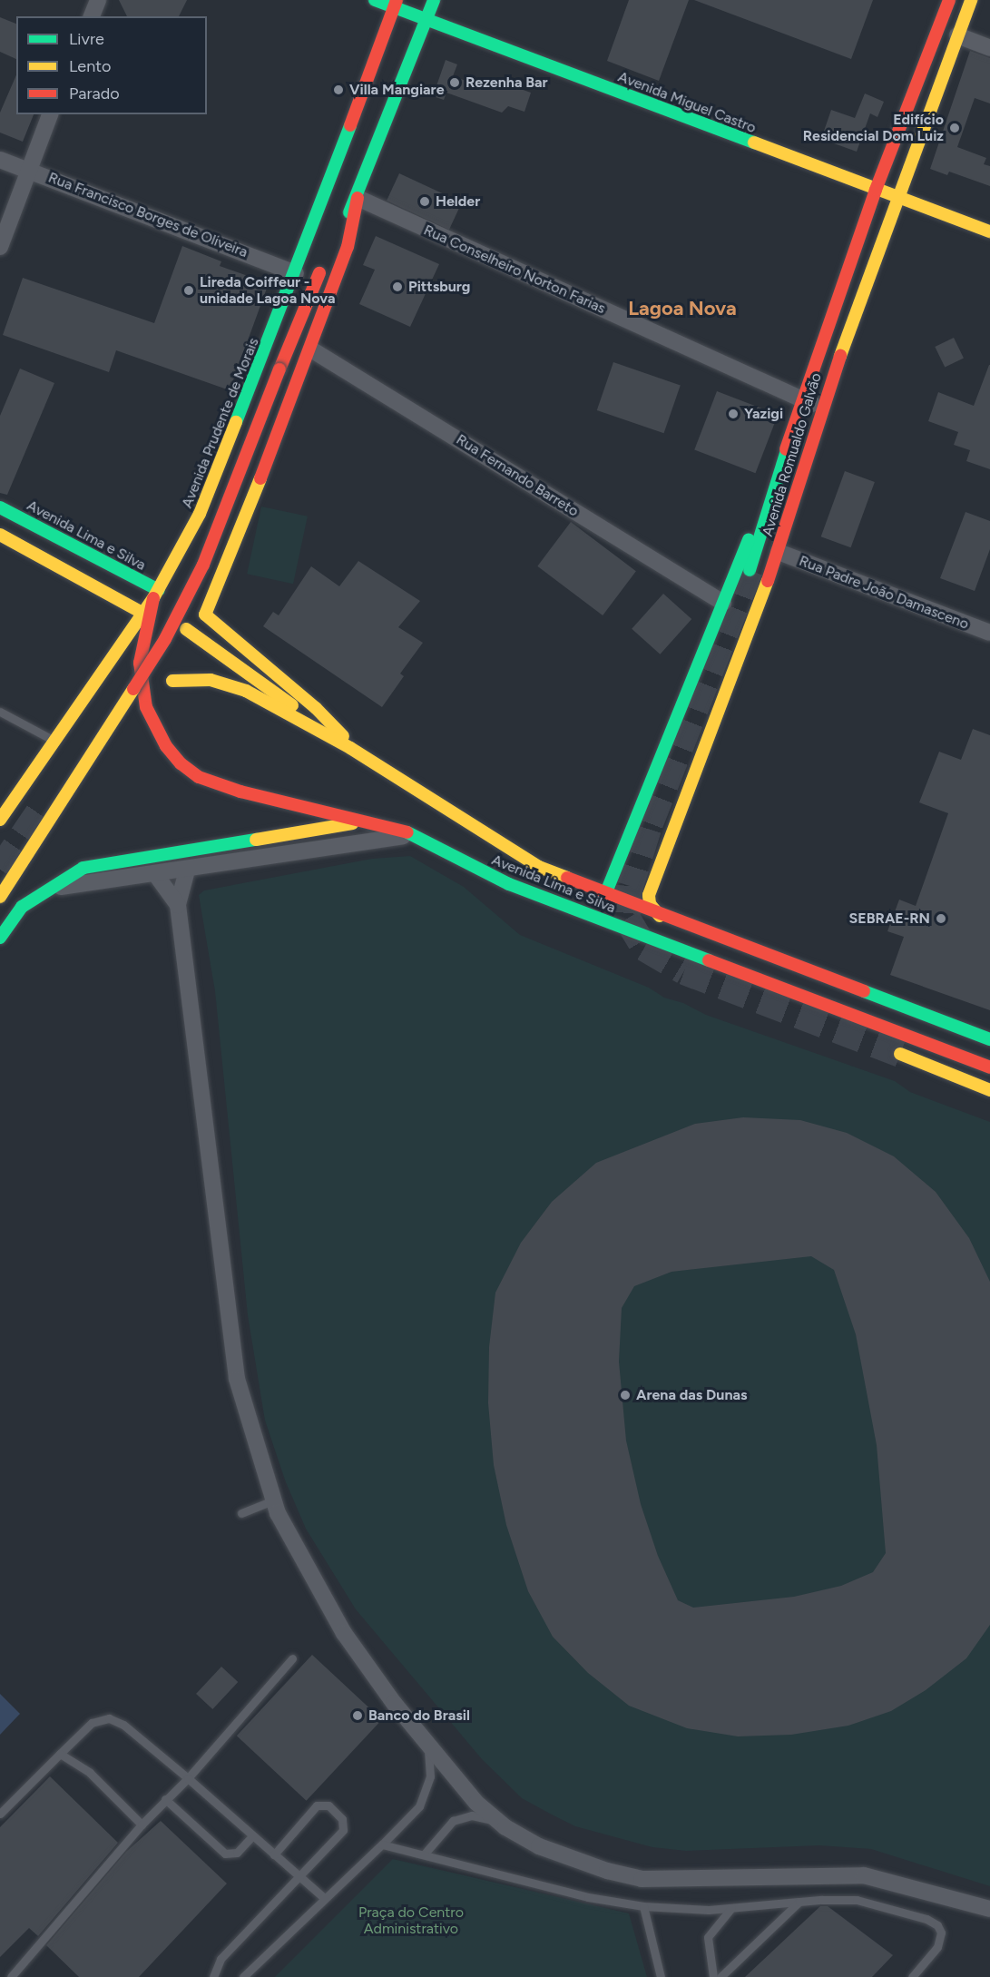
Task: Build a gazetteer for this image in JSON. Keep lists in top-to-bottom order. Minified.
{"streets":{"main road":["Avenida Miguel Castro","Avenida Prudente de Morais","Avenida Romualdo Galvão","Avenida Lima e Silva"],"street":["Rua Francisco Borges de Oliveira","Rua Conselheiro Norton Farias","Rua Fernando Barreto","Rua Padre João Damasceno"]},"crossings":[["Avenida Miguel Castro","Avenida Prudente de Morais"],["Avenida Miguel Castro","Avenida Romualdo Galvão"],["Rua Francisco Borges de Oliveira","Avenida Prudente de Morais"],["Rua Conselheiro Norton Farias","Avenida Romualdo Galvão"],["Avenida Prudente de Morais","Avenida Lima e Silva"],["Avenida Romualdo Galvão","Rua Fernando Barreto"],["Avenida Romualdo Galvão","Avenida Lima e Silva"],["Avenida Romualdo Galvão","Rua Padre João Damasceno"]],"districts":["Lagoa Nova"],"parks":["Praça do Centro Administrativo"],"places":["Rezenha Bar","Villa Mangiare","Edifício Residencial Dom Luiz","Helder","Pittsburg","Lireda Coiffeur - unidade Lagoa Nova","Yazigi","SEBRAE-RN","Arena das Dunas","Banco do Brasil"],"legend":["Livre","Lento","Parado"]}
